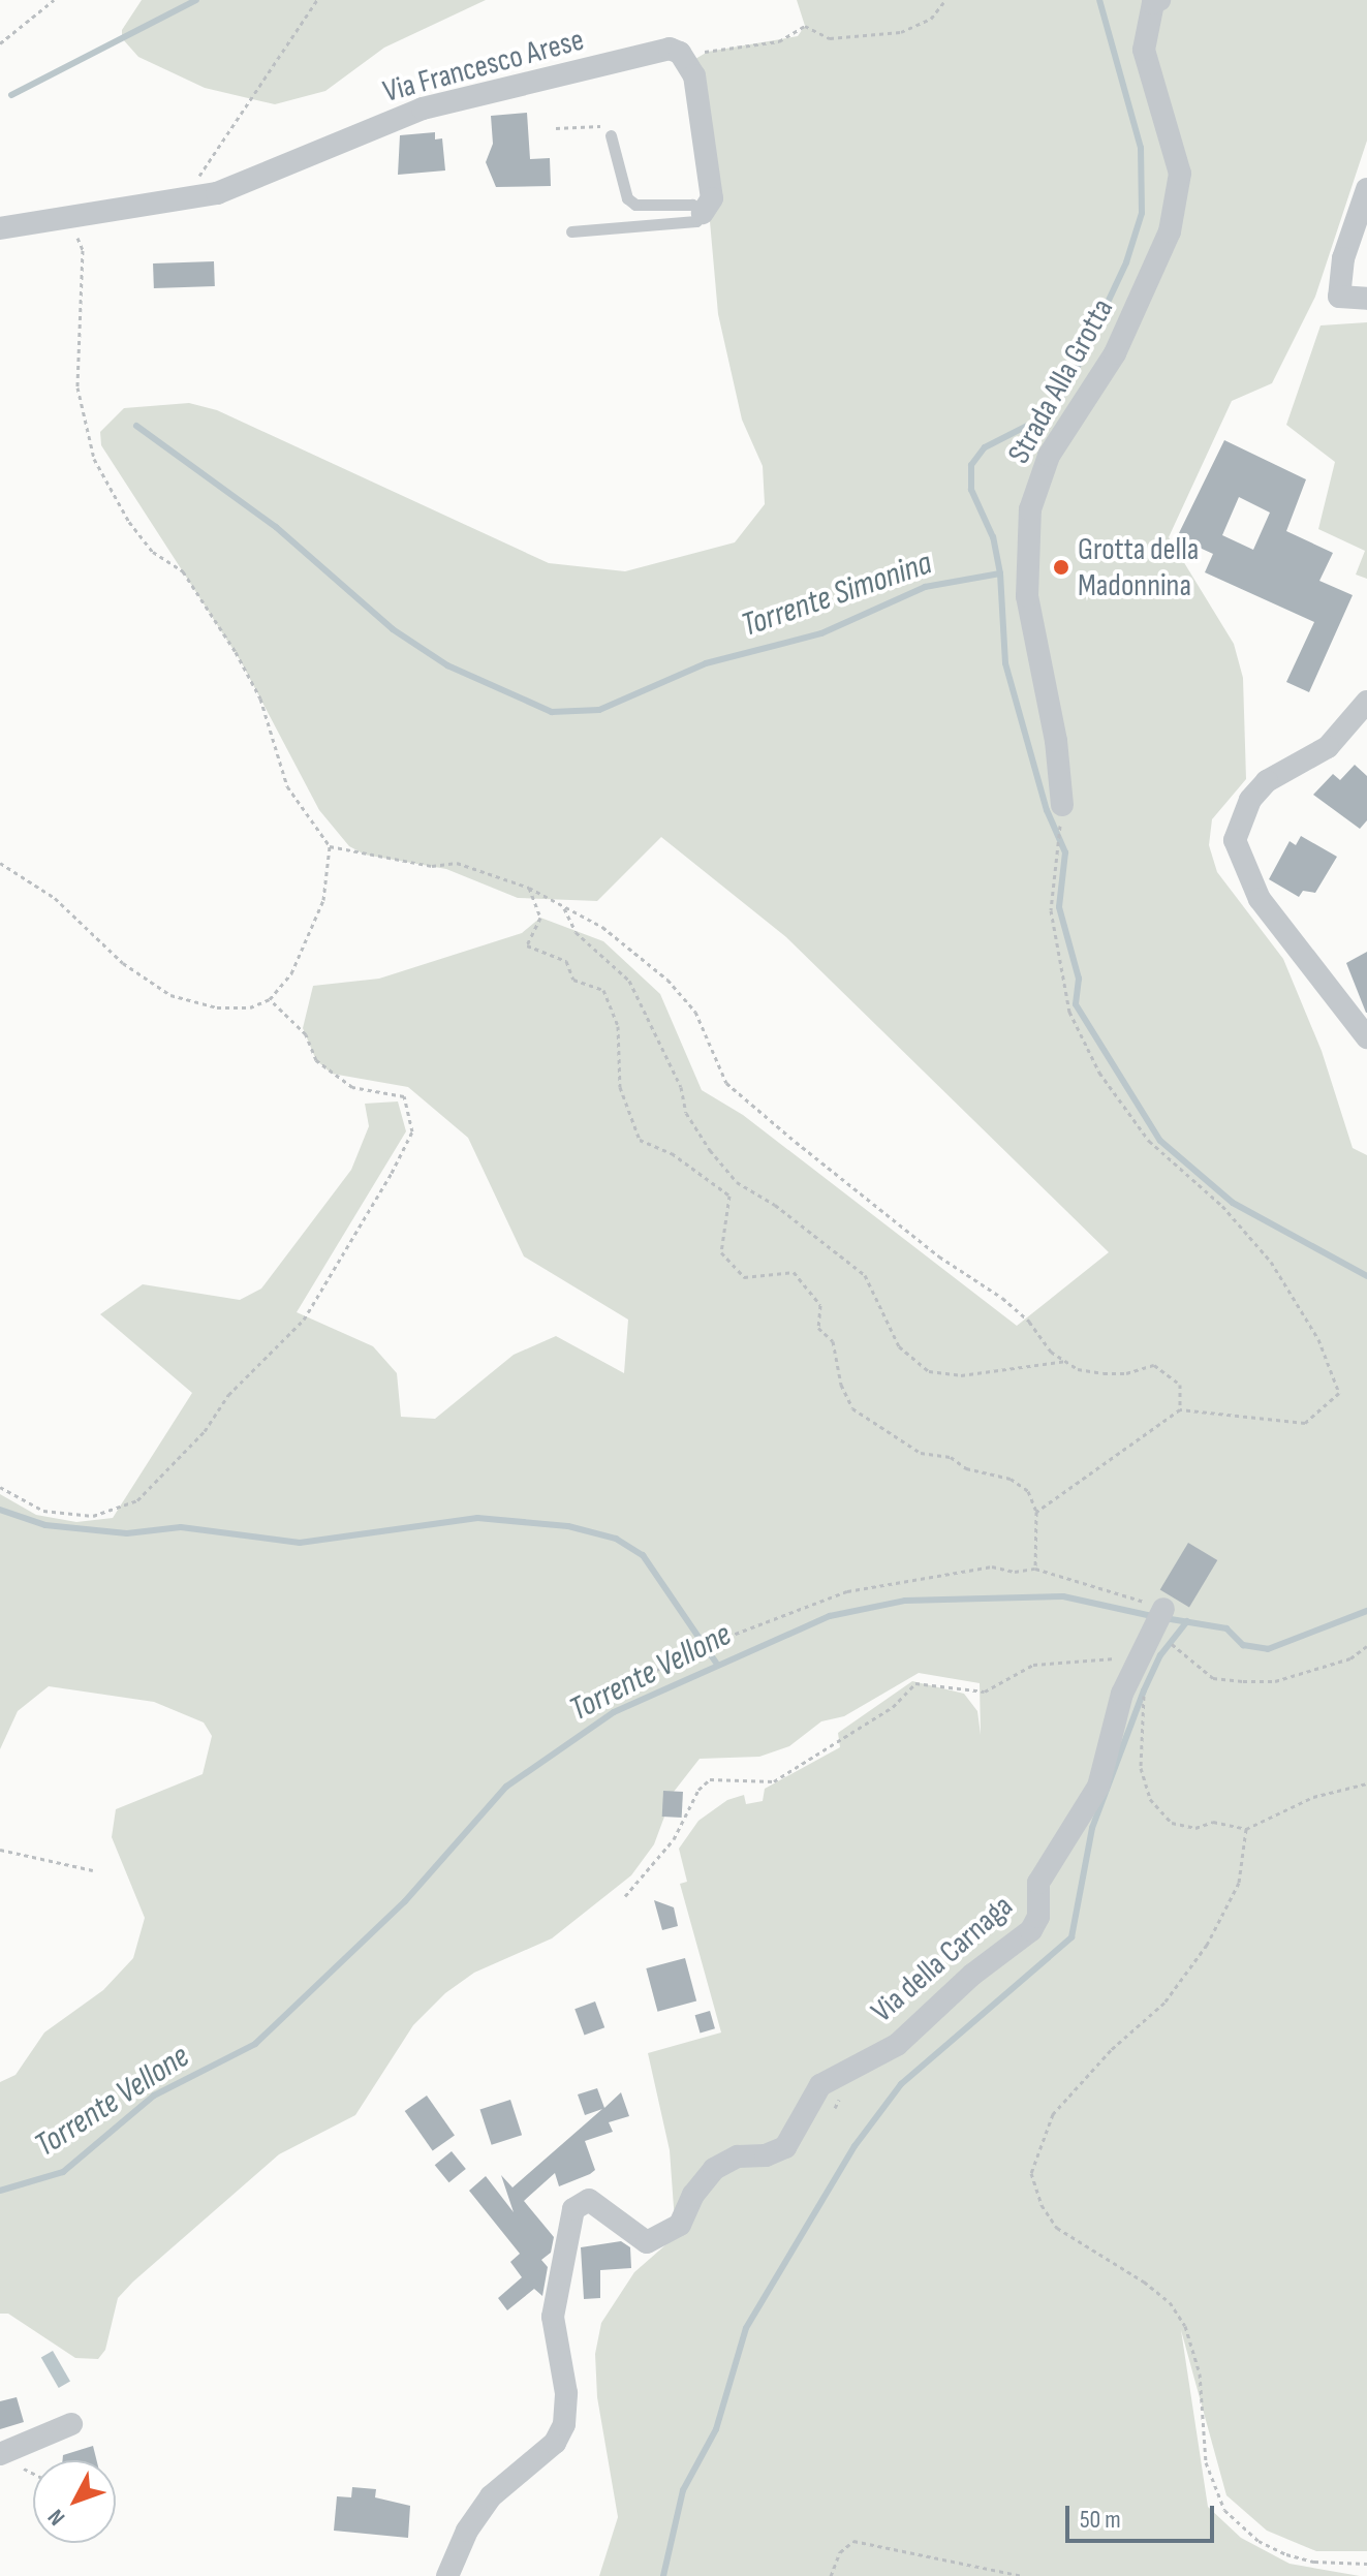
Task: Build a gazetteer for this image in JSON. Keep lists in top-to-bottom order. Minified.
{"streets":{"street":["Via Francesco Arese","Strada Alla Grotta","Via della Carnaga"]},"water":["Torrente Simonina","Torrente Vellone"],"places":["Grotta della Madonnina"],"scale_bar":"50 m","north":"bottom left"}
